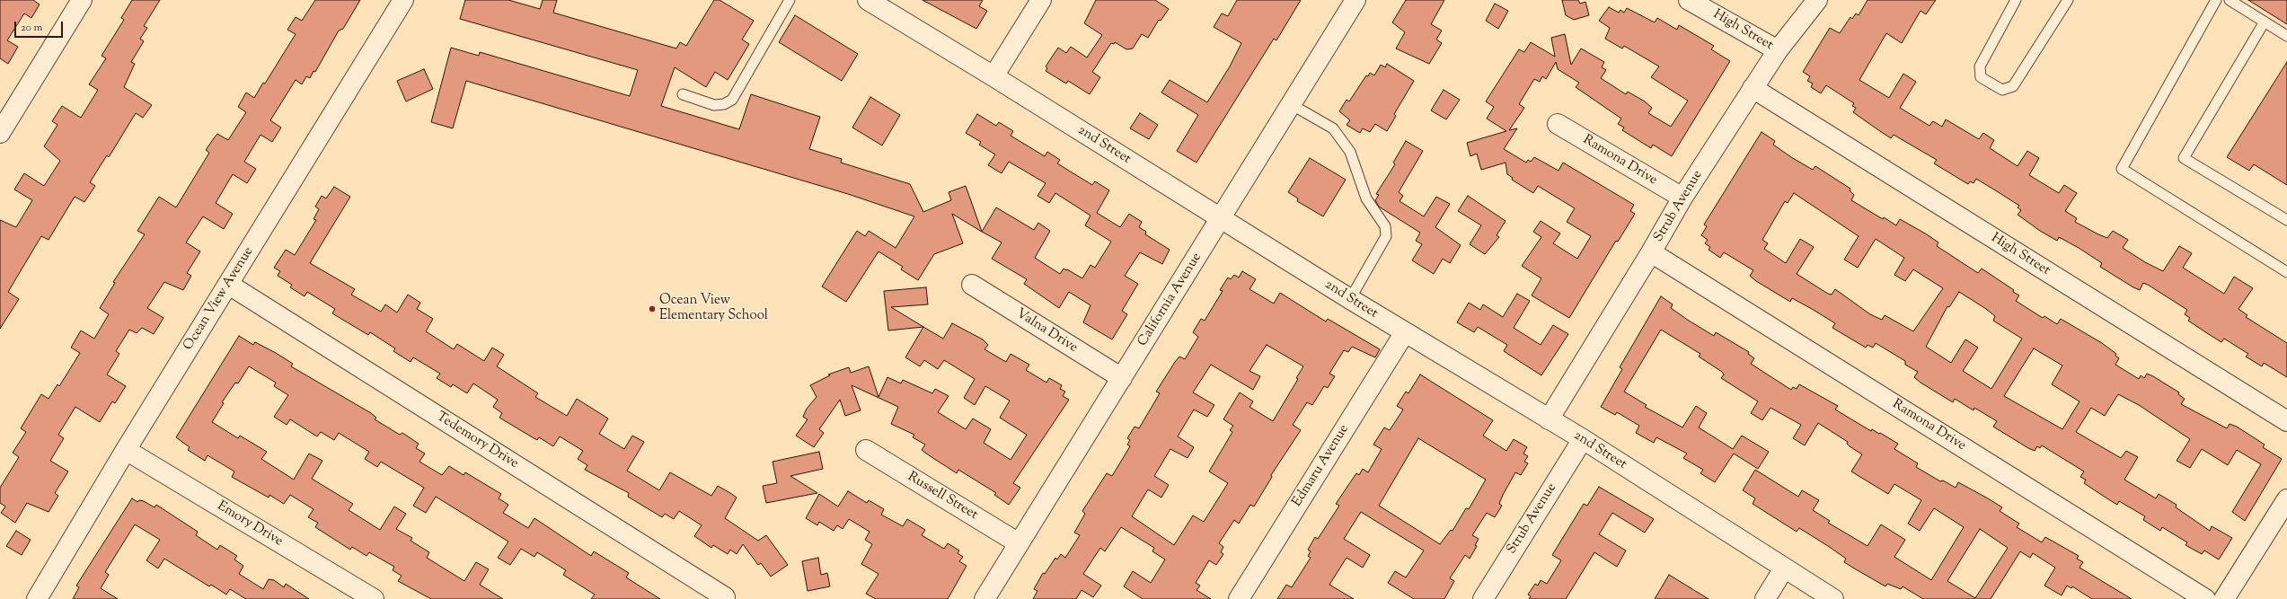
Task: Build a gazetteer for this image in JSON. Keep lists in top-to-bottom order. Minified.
{"streets":{"street":["High Street","2nd Street","Ramona Drive","Strub Avenue","Ocean View Avenue","California Avenue","Valna Drive","Tedemory Drive","Edmaru Avenue","Russell Street","Emory Drive"]},"crossings":[["High Street","Strub Avenue"],["2nd Street","Strub Avenue"],["2nd Street","California Avenue"],["2nd Street","Edmaru Avenue"],["Ramona Drive","Strub Avenue"],["Ocean View Avenue","Tedemory Drive"],["Ocean View Avenue","Emory Drive"],["California Avenue","Valna Drive"],["California Avenue","Russell Street"]],"places":["Ocean View Elementary School"],"scale_bar":"20 m"}
